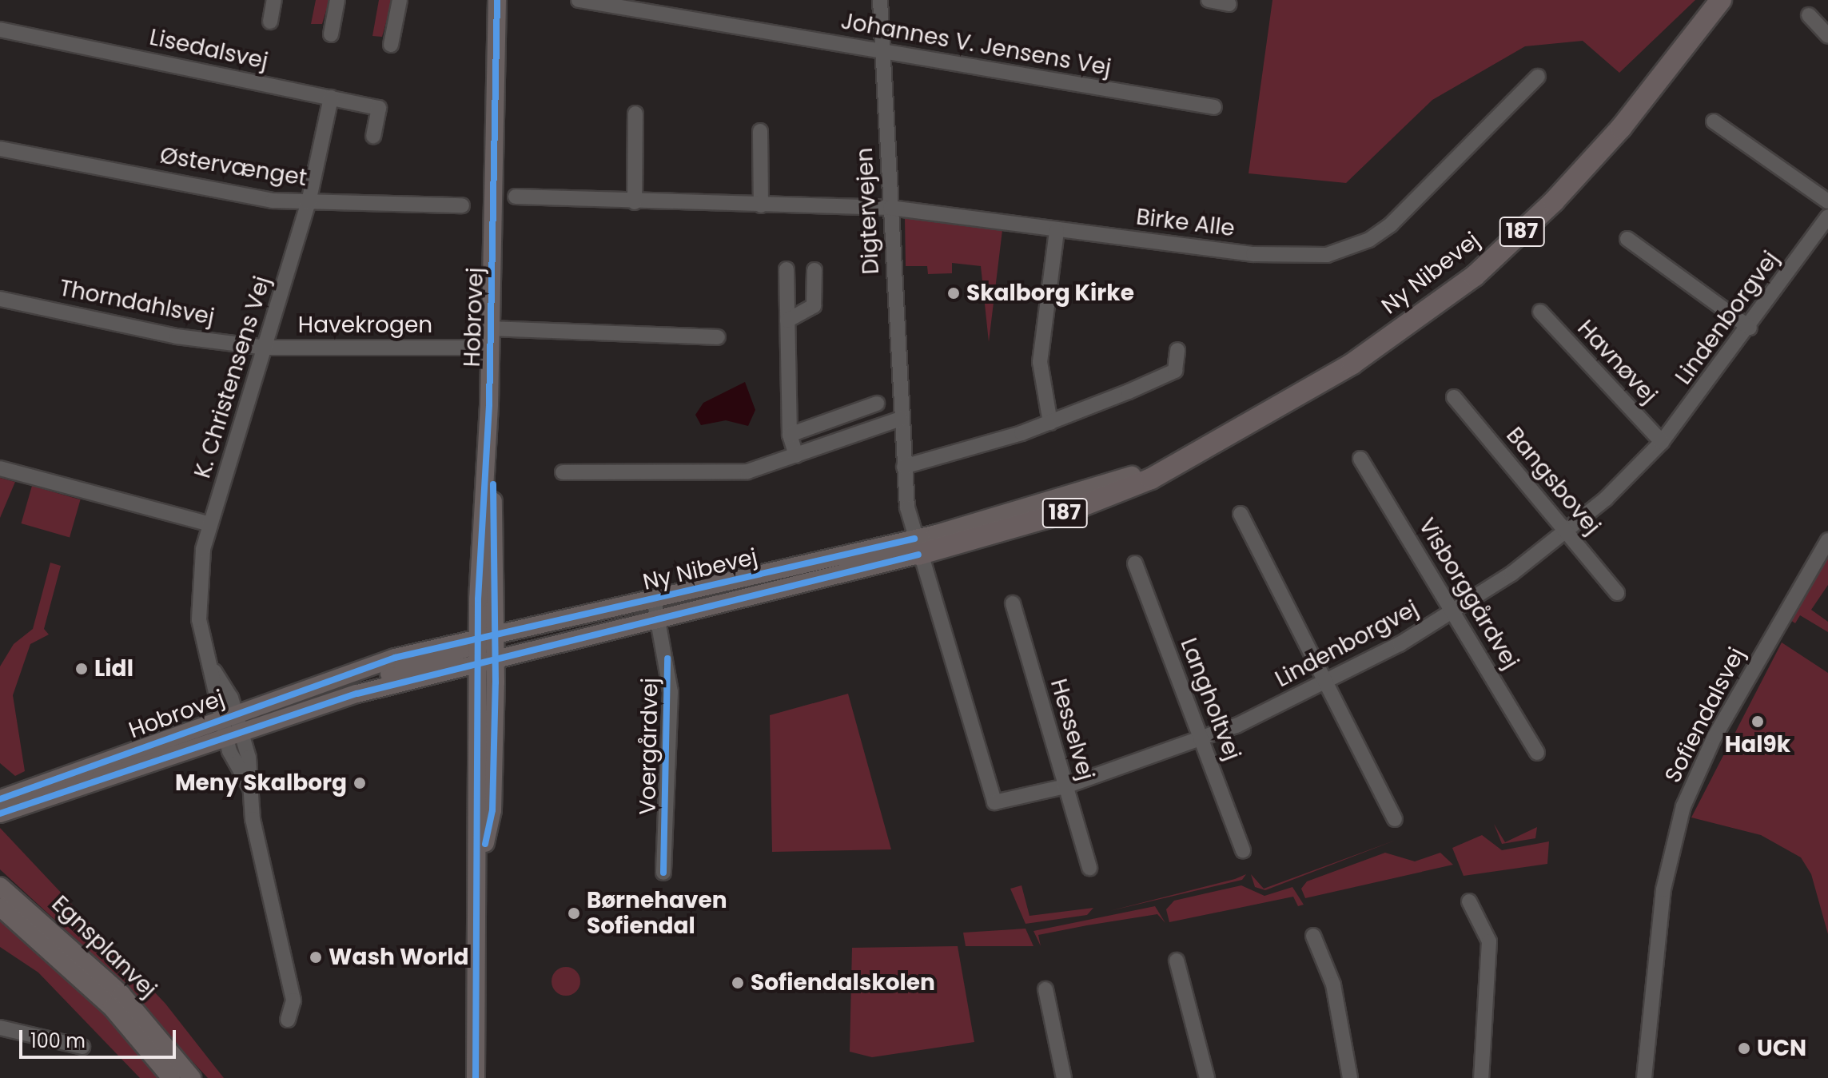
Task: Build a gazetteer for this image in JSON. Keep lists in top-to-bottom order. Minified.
{"streets":{"highway":["187","Ny Nibevej"],"main road":["Hobrovej","Egnsplanvej"],"street":["Johannes V. Jensens Vej","Lisedalsvej","Østervænget","Digtervejen","Birke Alle","Thorndahlsvej","Lindenborgvej","Havekrogen","Havnøvej","K. Christensens Vej","Bangsbovej","Visborggårdvej","Langholtvej","Sofiendalsvej","Hesselvej","Voergårdvej"]},"crossings":[["Johannes V. Jensens Vej","Digtervejen"],["Lisedalsvej","K. Christensens Vej"],["Østervænget","K. Christensens Vej"],["Digtervejen","Birke Alle"],["Digtervejen","Ny Nibevej"],["Digtervejen","Lindenborgvej"],["Ny Nibevej","Hobrovej"],["Ny Nibevej","Lindenborgvej"],["Ny Nibevej","Voergårdvej"],["Thorndahlsvej","Havekrogen"],["Thorndahlsvej","K. Christensens Vej"],["Hobrovej","K. Christensens Vej"],["Lindenborgvej","Havnøvej"],["Lindenborgvej","Bangsbovej"],["Lindenborgvej","Visborggårdvej"],["Lindenborgvej","Langholtvej"],["Lindenborgvej","Hesselvej"],["Havekrogen","K. Christensens Vej"]],"places":["Skalborg Kirke","Lidl","Hal9k","Meny Skalborg","Børnehaven Sofiendal","Wash World","Sofiendalskolen","UCN"],"scale_bar":"100 m"}
